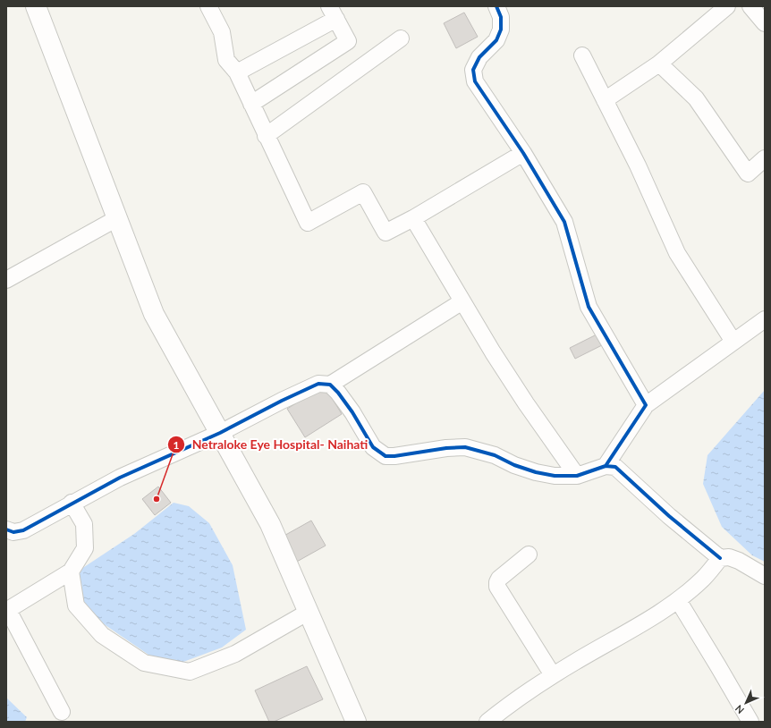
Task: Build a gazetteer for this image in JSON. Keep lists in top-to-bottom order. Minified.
{"places":["Netraloke Eye Hospital- Naihati"],"north":"bottom left"}
